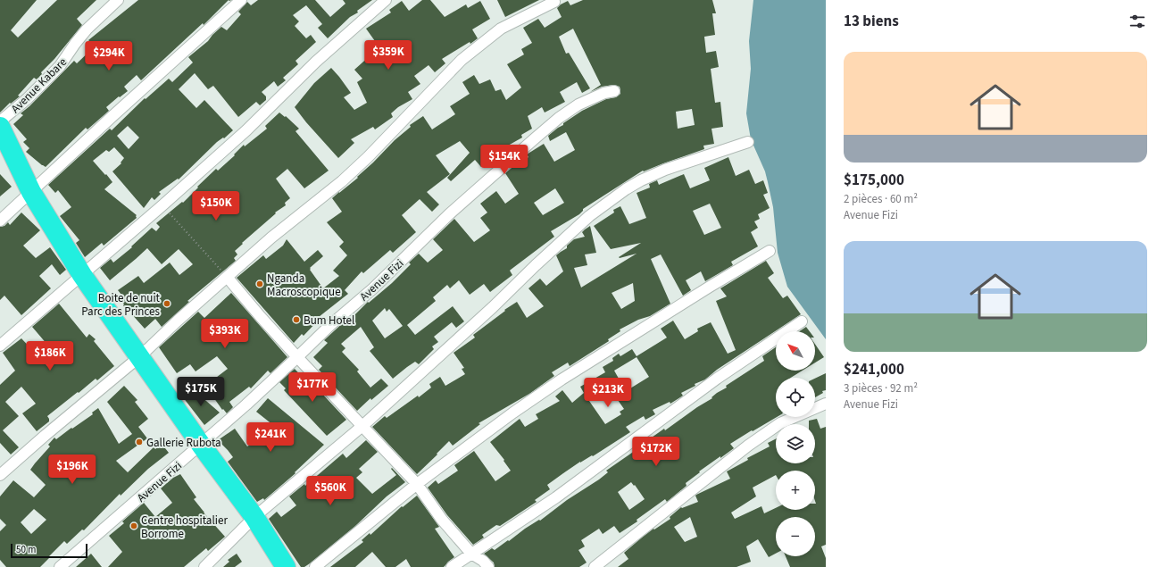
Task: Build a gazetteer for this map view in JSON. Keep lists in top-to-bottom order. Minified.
{"streets":{"street":["Avenue Kabare","Avenue Fizi"]},"places":["Nganda Macroscopique","Boite de nuit Parc des Princes","Bum Hotel","Gallerie Rubota","Centre hospitalier Borrome"],"scale_bar":"50 m","north":"top left","page":{"heading":"13 biens","price":["$359K","$294K","$154K","$150K","$393K","$186K","$177K","$175K","$213K","$241K","$172K","$196K","$560K"],"list":[{"name":"$175,000","note":"2 pièces · 60 m² · Avenue Fizi"},{"name":"$241,000","note":"3 pièces · 92 m² · Avenue Fizi"}],"map_buttons":["+","−"],"scale":"50 m"}}
